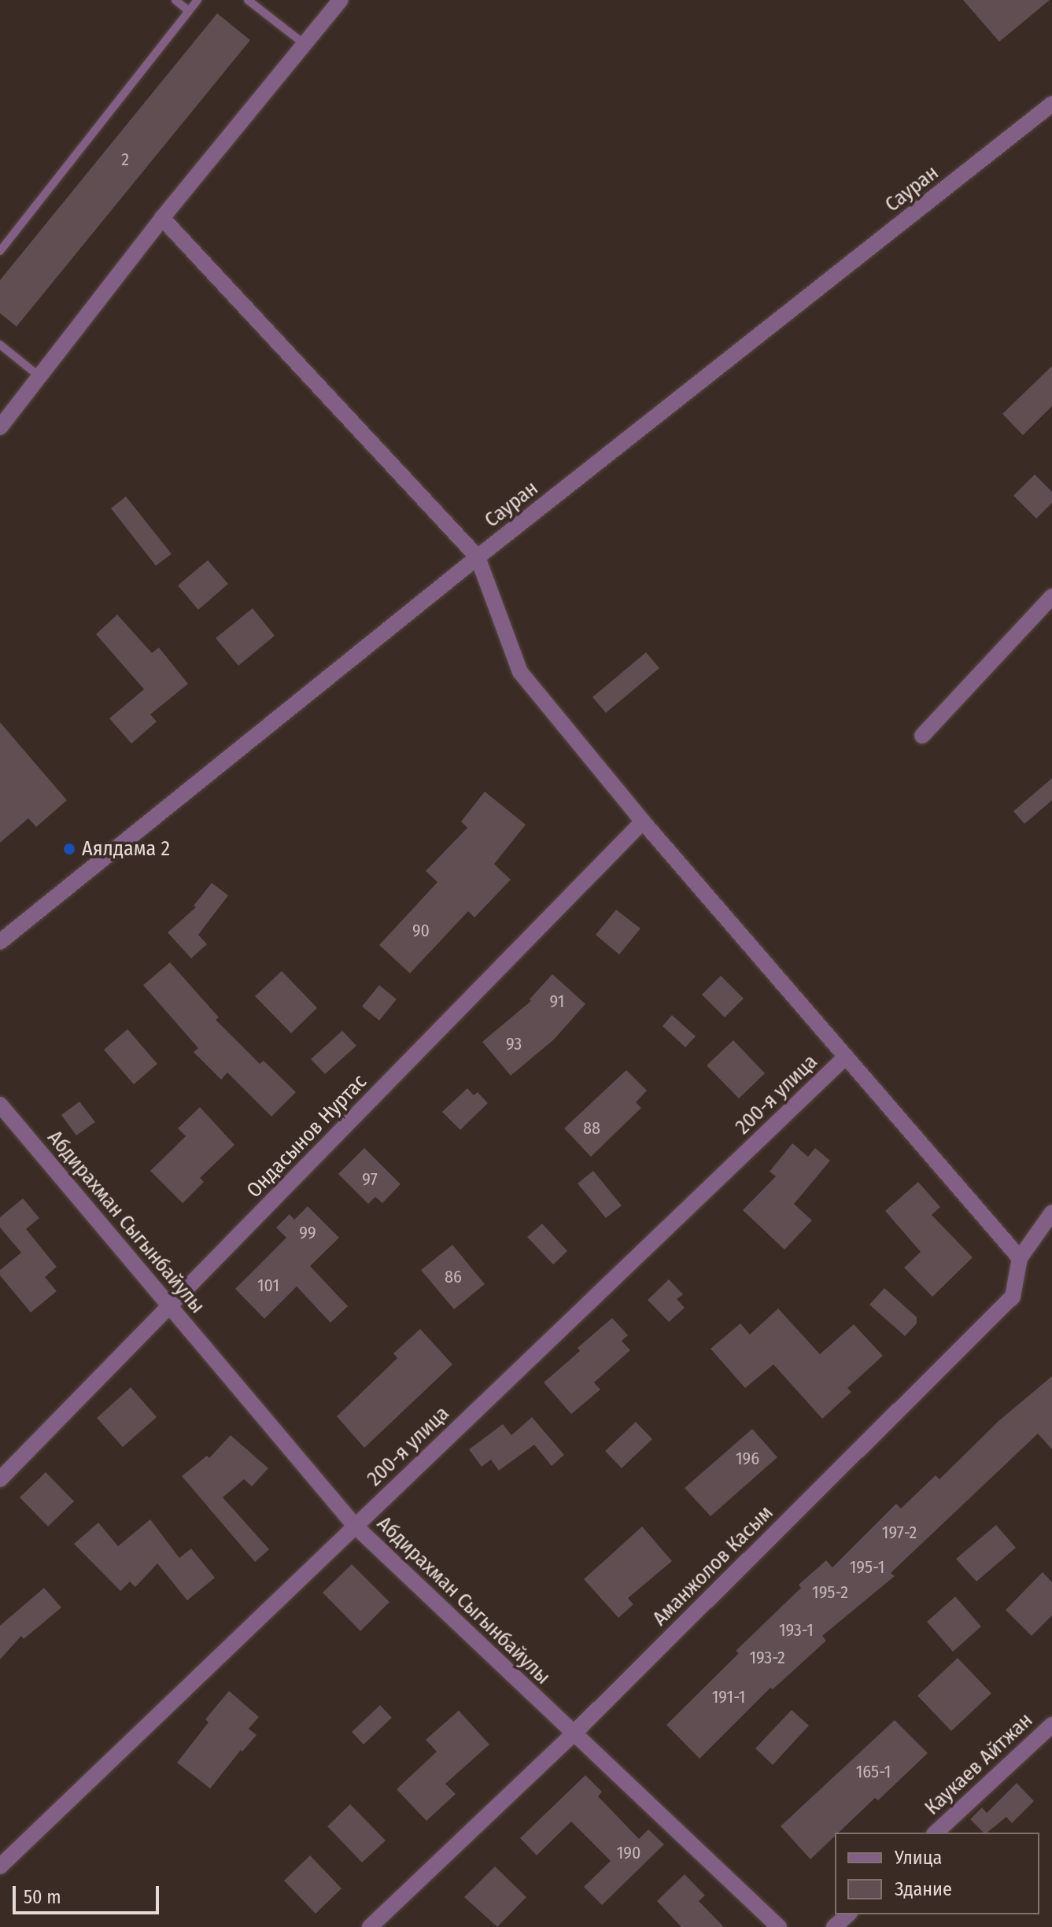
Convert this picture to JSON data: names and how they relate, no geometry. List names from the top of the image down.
{
  "streets": {
    "street": [
      "Сауран",
      "200-я улица",
      "Ондасынов Нуртас",
      "Абдирахман Сыгынбайулы",
      "Аманжолов Касым",
      "Каукаев Айтжан"
    ]
  },
  "crossings": [
    ["200-я улица", "Абдирахман Сыгынбайулы"],
    ["Ондасынов Нуртас", "Абдирахман Сыгынбайулы"],
    ["Абдирахман Сыгынбайулы", "Аманжолов Касым"]
  ],
  "places": ["Аялдама 2"],
  "house_numbers": [
    "2",
    "90",
    "91",
    "93",
    "88",
    "97",
    "99",
    "86",
    "101",
    "196",
    "197-2",
    "195-1",
    "195-2",
    "193-1",
    "193-2",
    "191-1",
    "165-1",
    "190"
  ],
  "legend": ["Улица", "Здание"],
  "scale_bar": "50 m"
}
